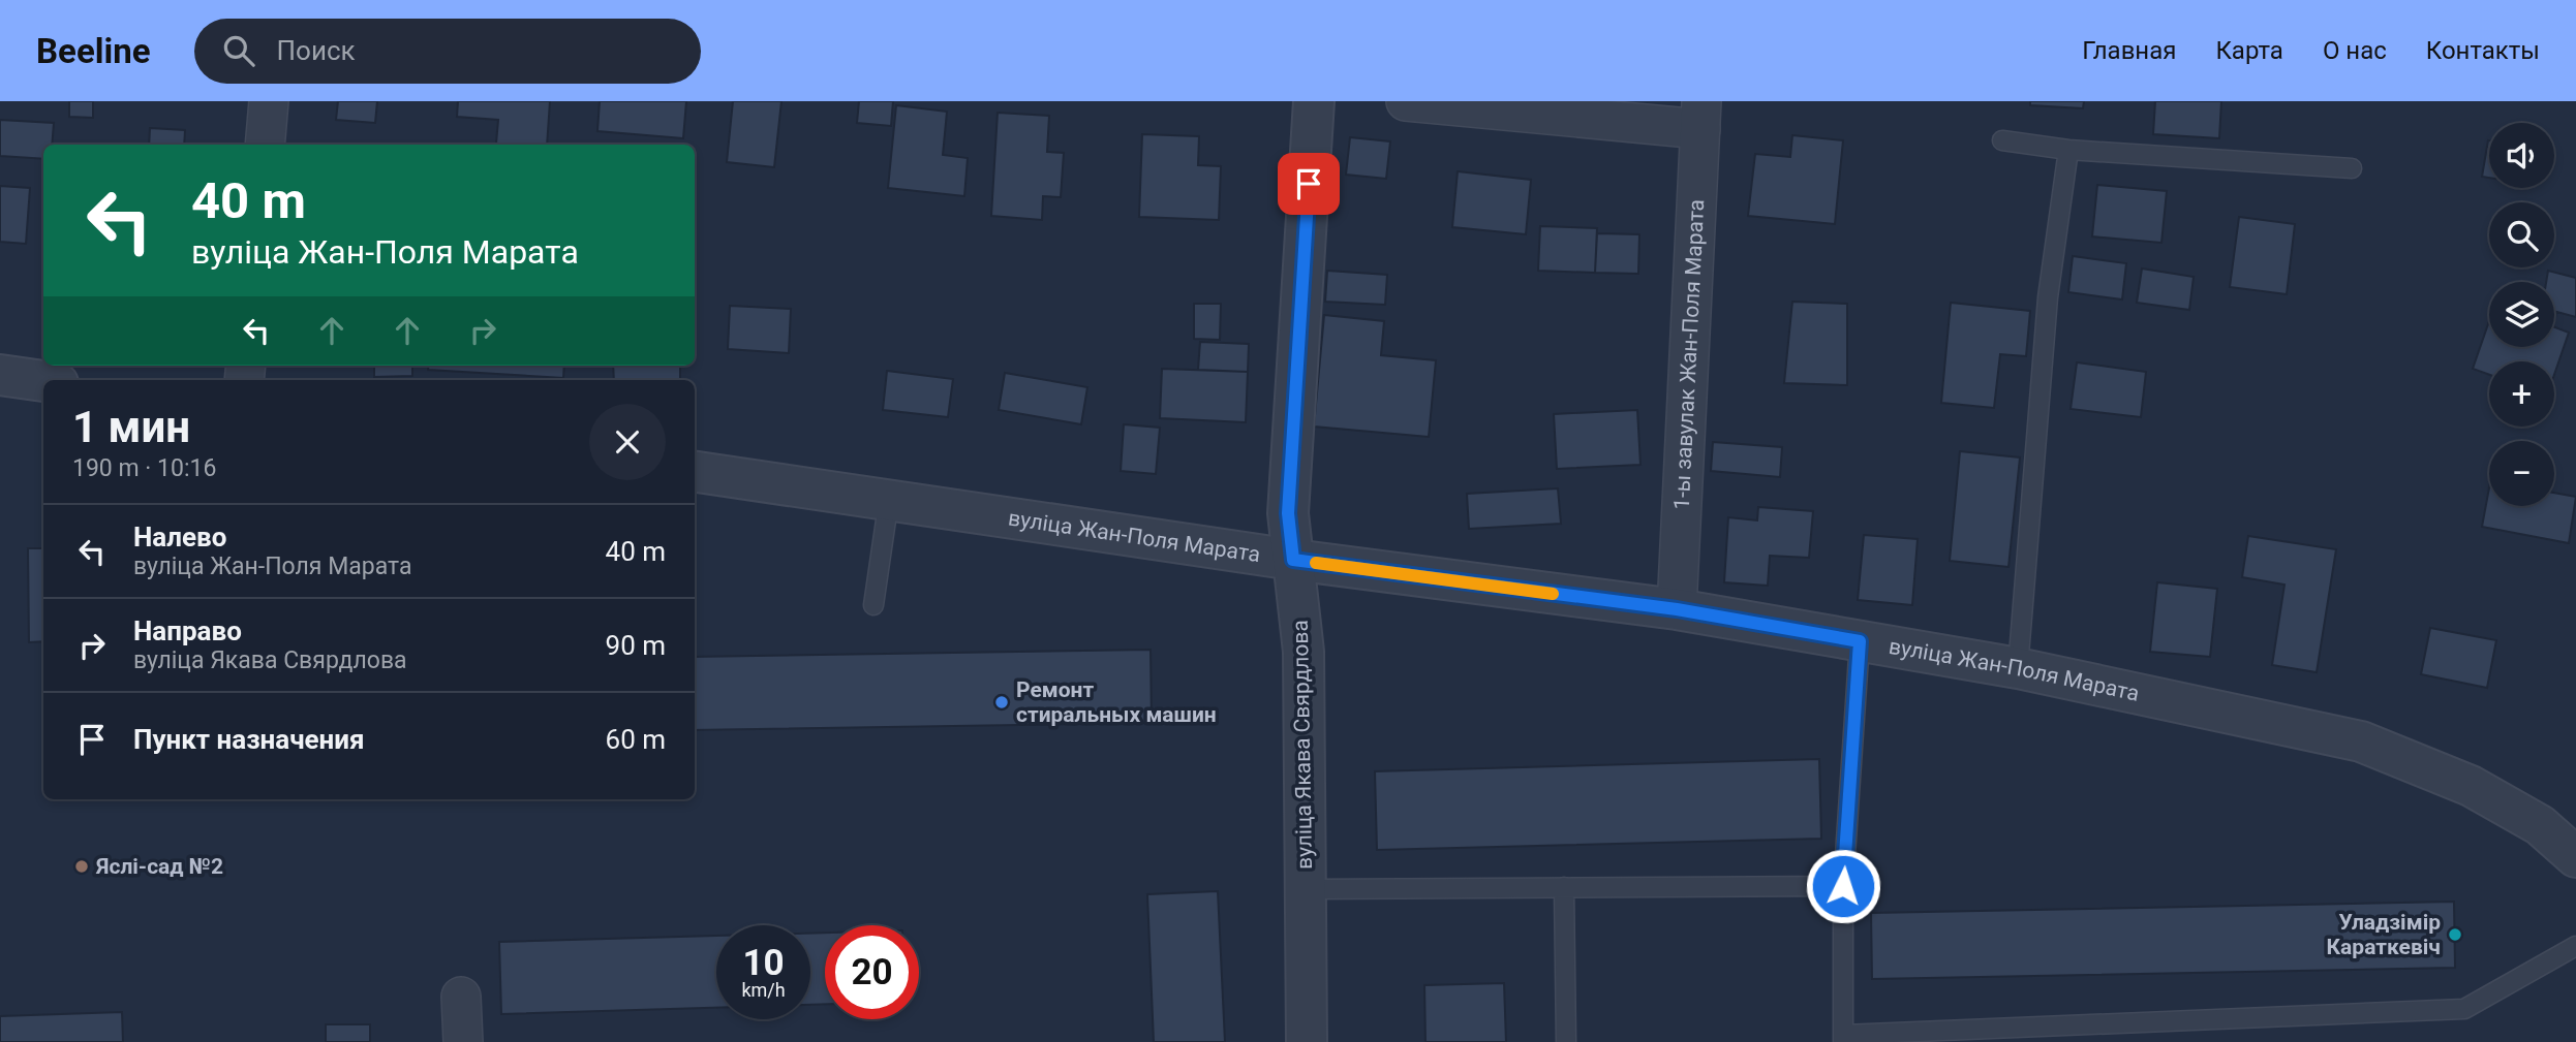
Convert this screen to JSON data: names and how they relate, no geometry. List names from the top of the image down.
{
  "streets": {
    "street": ["1-ы завулак Жан-Поля Марата", "вуліца Жан-Поля Марата", "вуліца Якава Свярдлова"]
  },
  "crossings": [
    ["1-ы завулак Жан-Поля Марата", "вуліца Жан-Поля Марата"],
    ["вуліца Жан-Поля Марата", "вуліца Якава Свярдлова"]
  ],
  "places": ["Ремонт стиральных машин", "Яслі-сад №2", "Уладзімір Караткевіч"],
  "page": {
    "header": "Beeline",
    "search": "Поиск",
    "nav": [
      "Главная",
      "Карта",
      "О нас",
      "Контакты"
    ],
    "map_buttons": ["+", "−"],
    "turn": ["40 m", "вуліца Жан-Поля Марата"],
    "heading": ["1 мин", "190 m · 10:16"],
    "list": [
      {
        "name": "Налево",
        "note": "вуліца Жан-Поля Марата",
        "value": "40 m"
      },
      {
        "name": "Направо",
        "note": "вуліца Якава Свярдлова",
        "value": "90 m"
      },
      {
        "name": "Пункт назначения",
        "value": "60 m"
      }
    ],
    "speed": "10 km/h",
    "limit": "20"
  }
}
